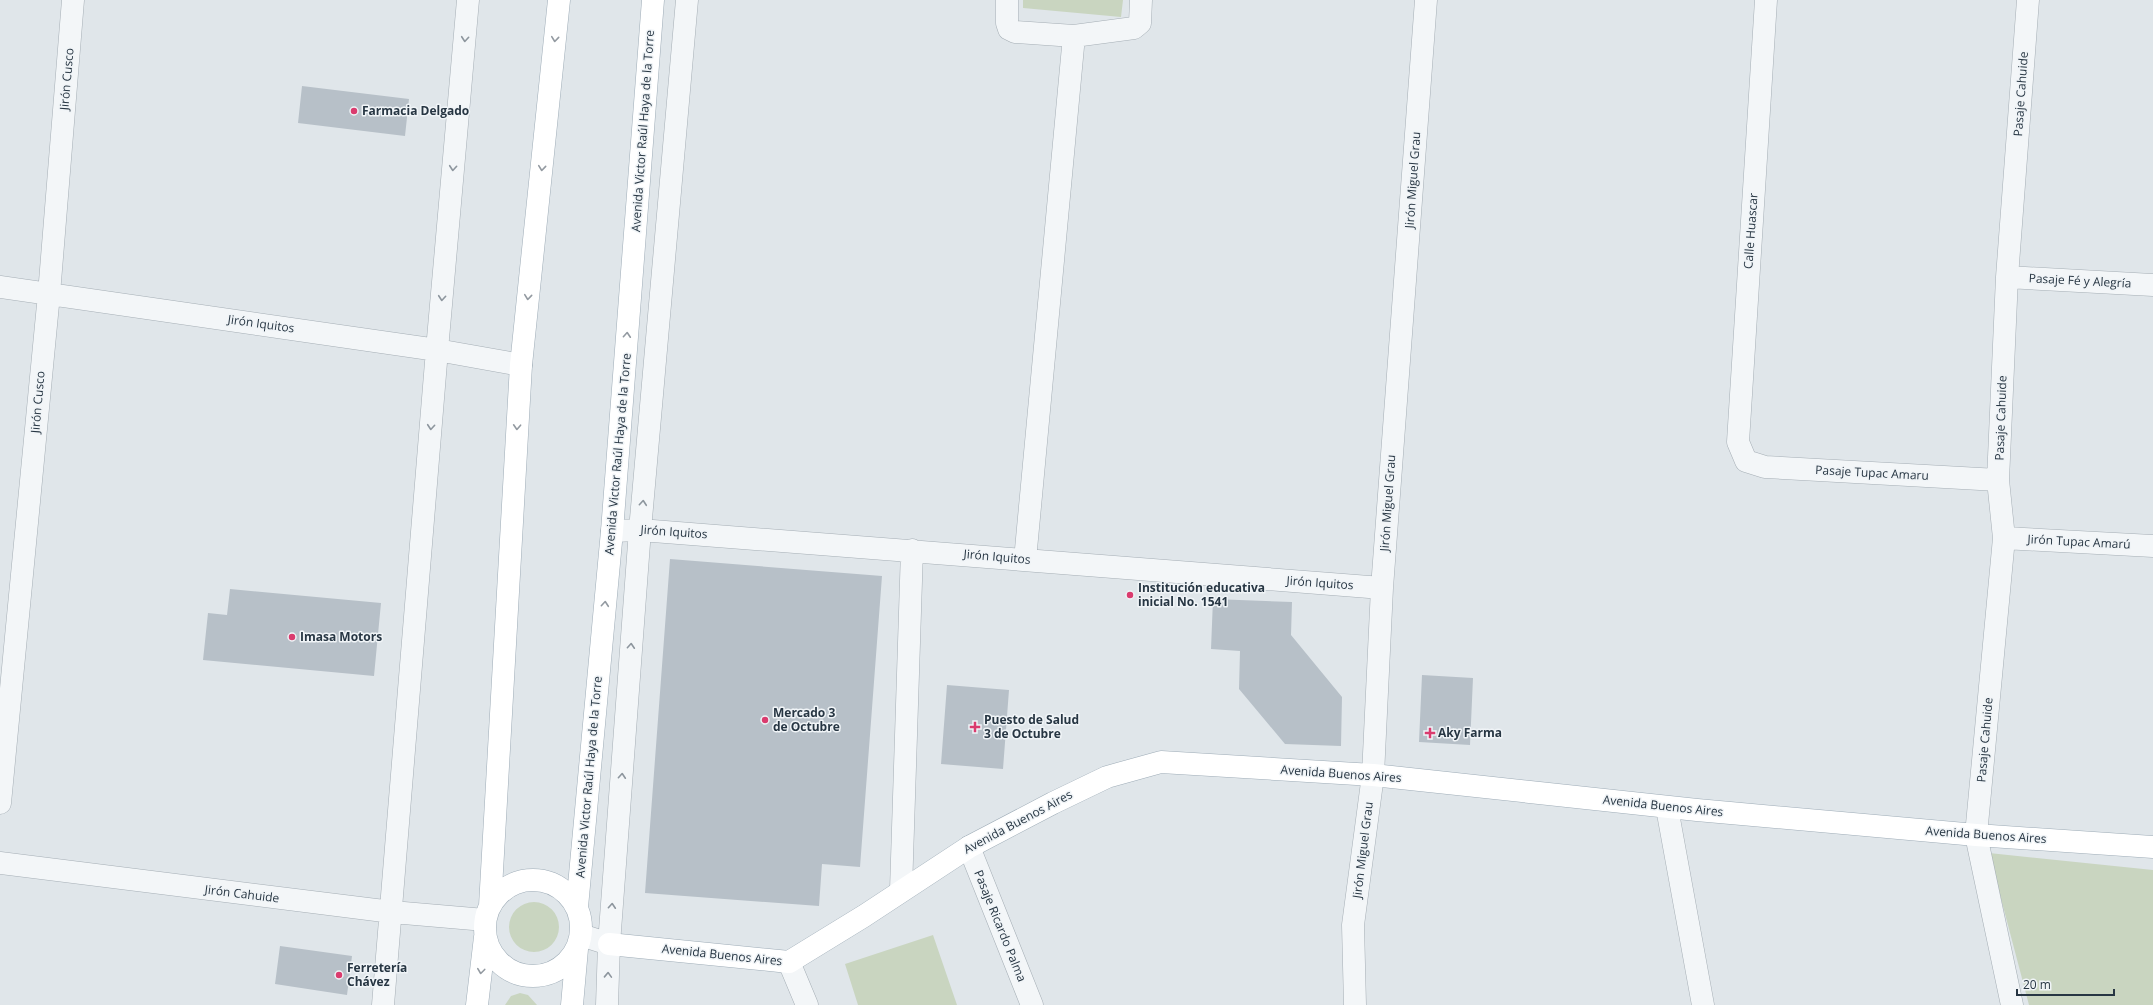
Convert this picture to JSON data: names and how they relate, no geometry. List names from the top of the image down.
{
  "streets": {
    "main road": ["Avenida Victor Raúl Haya de la Torre", "Avenida Buenos Aires"],
    "street": [
      "Jirón Cusco",
      "Pasaje Cahuide",
      "Jirón Miguel Grau",
      "Calle Huascar",
      "Pasaje Fé y Alegría",
      "Jirón Iquitos",
      "Pasaje Tupac Amaru",
      "Jirón Tupac Amarú",
      "Jirón Cahuide",
      "Pasaje Ricardo Palma"
    ]
  },
  "crossings": [
    ["Jirón Cusco", "Jirón Iquitos"],
    ["Pasaje Cahuide", "Pasaje Fé y Alegría"],
    ["Pasaje Cahuide", "Pasaje Tupac Amaru"],
    ["Pasaje Cahuide", "Jirón Tupac Amarú"],
    ["Pasaje Cahuide", "Avenida Buenos Aires"],
    ["Avenida Victor Raúl Haya de la Torre", "Jirón Iquitos"],
    ["Avenida Victor Raúl Haya de la Torre", "Avenida Buenos Aires"],
    ["Avenida Victor Raúl Haya de la Torre", "Jirón Cahuide"],
    ["Jirón Miguel Grau", "Jirón Iquitos"],
    ["Jirón Miguel Grau", "Avenida Buenos Aires"],
    ["Calle Huascar", "Pasaje Tupac Amaru"],
    ["Avenida Buenos Aires", "Jirón Cahuide"],
    ["Avenida Buenos Aires", "Pasaje Ricardo Palma"]
  ],
  "places": {
    "other": [
      "Farmacia Delgado",
      "Institución educativa inicial No. 1541",
      "Imasa Motors",
      "Mercado 3 de Octubre",
      "Ferretería Chávez"
    ],
    "health": ["Puesto de Salud 3 de Octubre", "Aky Farma"]
  },
  "scale_bar": "20 m"
}
